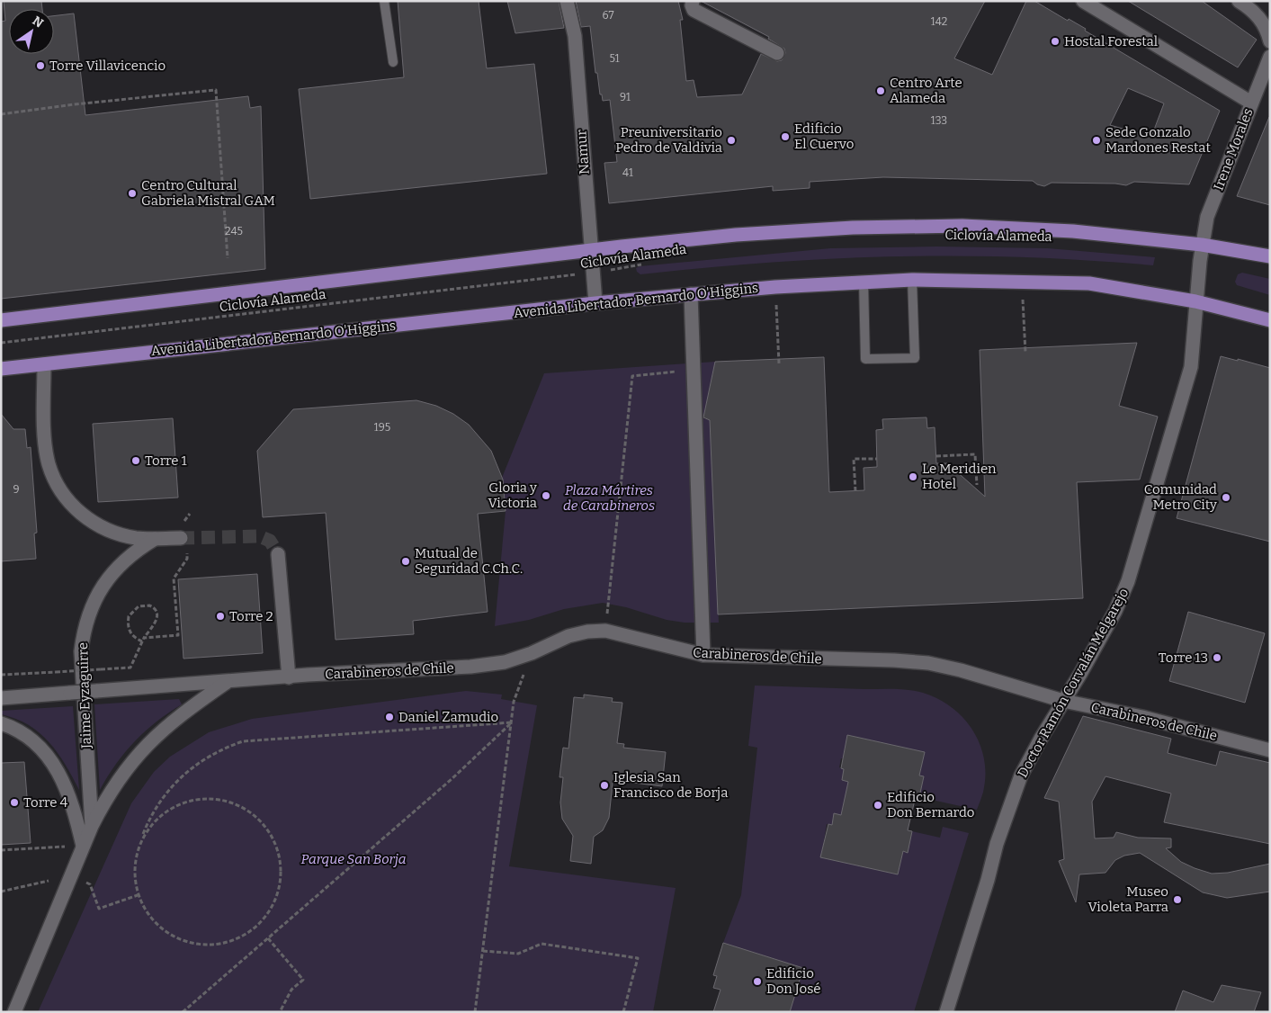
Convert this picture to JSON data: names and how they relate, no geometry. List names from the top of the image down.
{
  "streets": {
    "main road": ["Avenida Libertador Bernardo O'Higgins"],
    "street": [
      "Irene Morales",
      "Namur",
      "Carabineros de Chile",
      "Doctor Ramón Corvalán Melgarejo",
      "Jaime Eyzaguirre"
    ],
    "path": ["Ciclovía Alameda"]
  },
  "crossings": [
    ["Irene Morales", "Doctor Ramón Corvalán Melgarejo"],
    ["Namur", "Ciclovía Alameda"],
    ["Namur", "Avenida Libertador Bernardo O'Higgins"],
    ["Avenida Libertador Bernardo O'Higgins", "Doctor Ramón Corvalán Melgarejo"],
    ["Carabineros de Chile", "Doctor Ramón Corvalán Melgarejo"],
    ["Carabineros de Chile", "Jaime Eyzaguirre"]
  ],
  "parks": ["Plaza Mártires de Carabineros", "Parque San Borja"],
  "places": [
    "Hostal Forestal",
    "Torre Villavicencio",
    "Centro Arte Alameda",
    "Edificio El Cuervo",
    "Preuniversitario Pedro de Valdivia",
    "Sede Gonzalo Mardones Restat",
    "Centro Cultural Gabriela Mistral GAM",
    "Torre 1",
    "Le Meridien Hotel",
    "Gloria y Victoria",
    "Comunidad Metro City",
    "Mutual de Seguridad C.Ch.C.",
    "Torre 2",
    "Torre 13",
    "Daniel Zamudio",
    "Iglesia San Francisco de Borja",
    "Torre 4",
    "Edificio Don Bernardo",
    "Museo Violeta Parra",
    "Edificio Don José"
  ],
  "house_numbers": [
    "67",
    "142",
    "51",
    "91",
    "133",
    "41",
    "245",
    "195",
    "9"
  ],
  "north": "top right"
}
